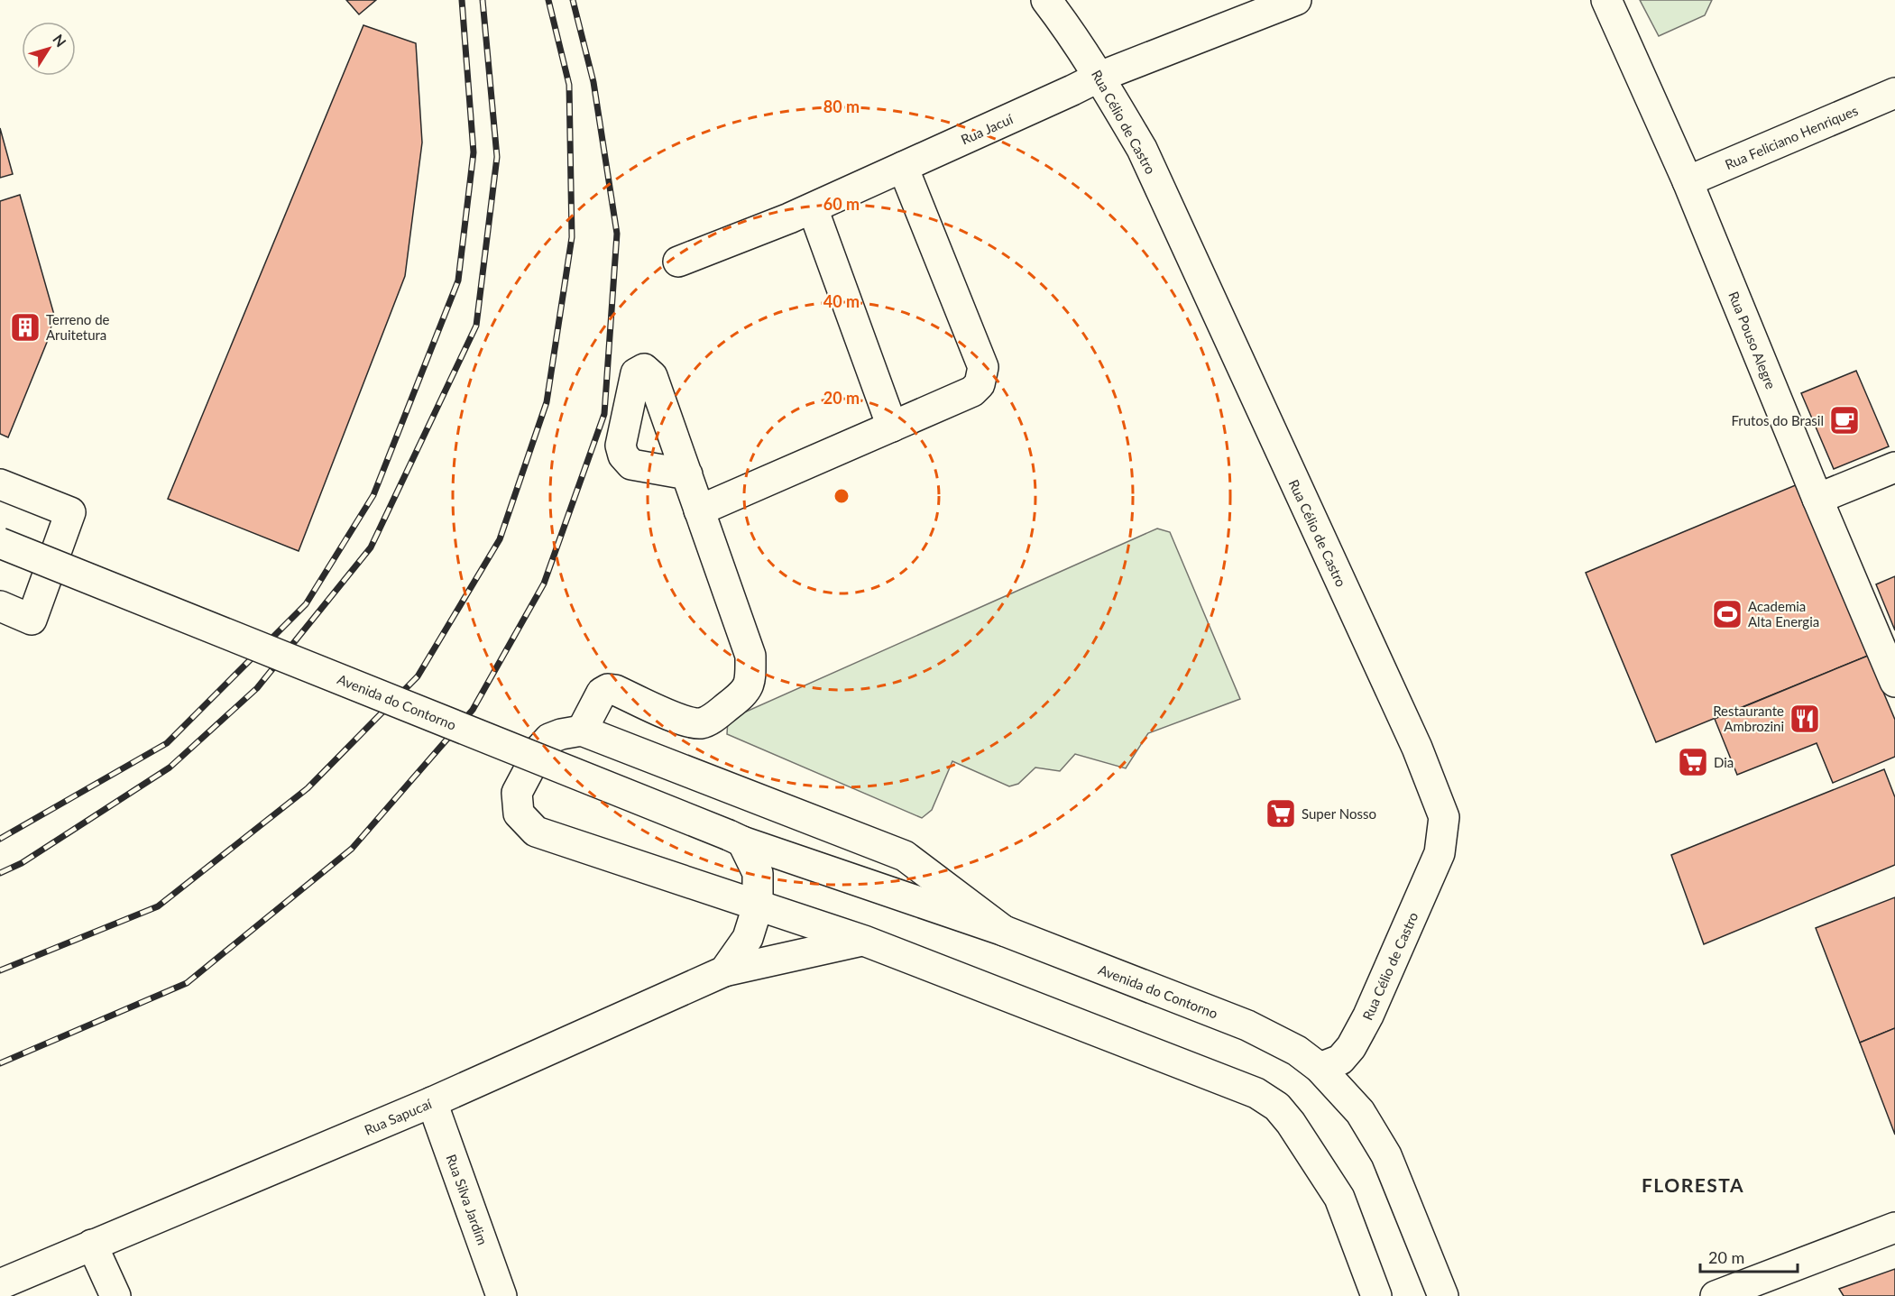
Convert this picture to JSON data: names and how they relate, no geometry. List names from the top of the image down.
{
  "streets": {
    "street": [
      "Rua Célio de Castro",
      "Rua Jacuí",
      "Rua Feliciano Henriques",
      "Rua Pouso Alegre",
      "Avenida do Contorno",
      "Rua Sapucaí",
      "Rua Silva Jardim"
    ]
  },
  "crossings": [
    ["Rua Célio de Castro", "Rua Jacuí"],
    ["Rua Célio de Castro", "Avenida do Contorno"],
    ["Rua Feliciano Henriques", "Rua Pouso Alegre"],
    ["Rua Sapucaí", "Rua Silva Jardim"]
  ],
  "districts": ["FLORESTA"],
  "places": {
    "building": ["Terreno de Aruitetura"],
    "cafe": ["Frutos do Brasil"],
    "sports": ["Academia Alta Energia"],
    "restaurant": ["Restaurante Ambrozini"],
    "supermarket": ["Dia", "Super Nosso"]
  },
  "scale_bar": "20 m",
  "north": "top right",
  "rings": [
    "80 m",
    "60 m",
    "40 m",
    "20 m"
  ]
}
